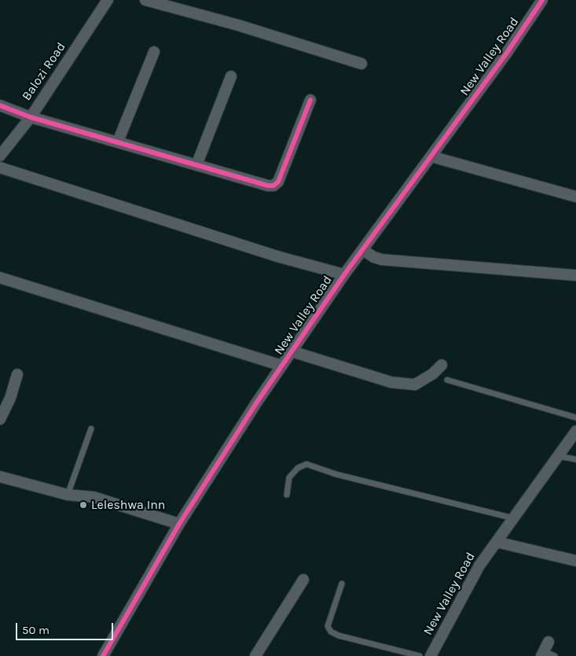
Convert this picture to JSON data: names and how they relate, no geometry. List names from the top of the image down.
{
  "streets": {
    "street": ["New Valley Road", "Balozi Road"]
  },
  "places": ["Leleshwa Inn"],
  "scale_bar": "50 m"
}
